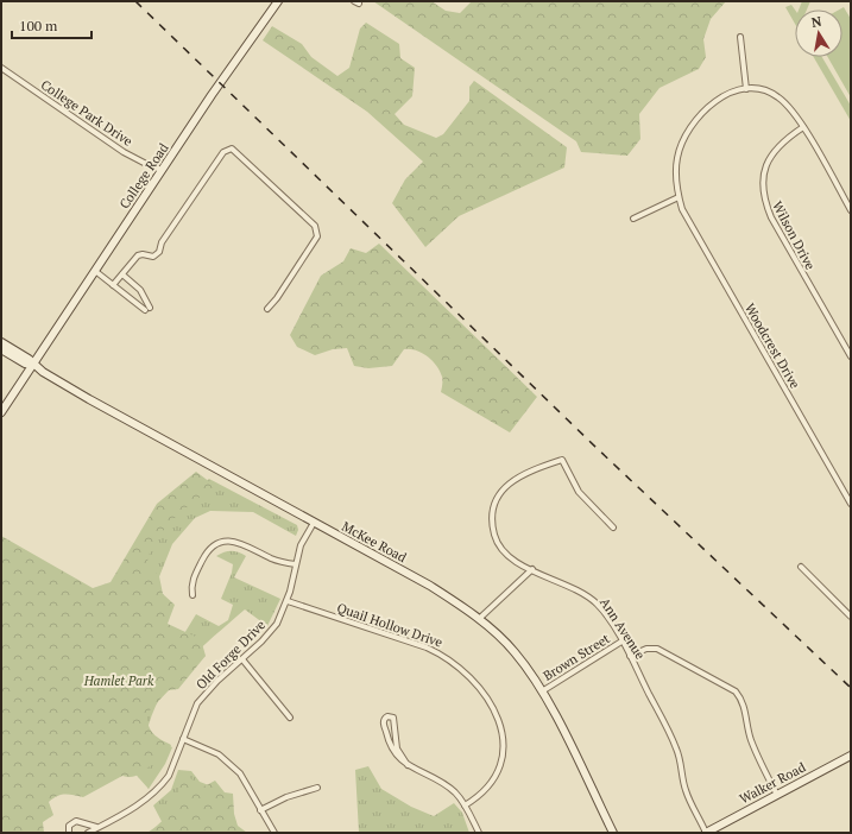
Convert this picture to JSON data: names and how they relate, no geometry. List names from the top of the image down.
{
  "streets": {
    "main road": ["College Road", "McKee Road", "Walker Road"],
    "street": [
      "College Park Drive",
      "Wilson Drive",
      "Woodcrest Drive",
      "Quail Hollow Drive",
      "Ann Avenue",
      "Old Forge Drive",
      "Brown Street"
    ]
  },
  "crossings": [
    ["College Park Drive", "College Road"],
    ["College Road", "McKee Road"],
    ["McKee Road", "Old Forge Drive"],
    ["McKee Road", "Brown Street"],
    ["Quail Hollow Drive", "Old Forge Drive"],
    ["Ann Avenue", "Brown Street"],
    ["Ann Avenue", "Walker Road"]
  ],
  "parks": ["Hamlet Park"],
  "scale_bar": "100 m",
  "north": "top"
}
